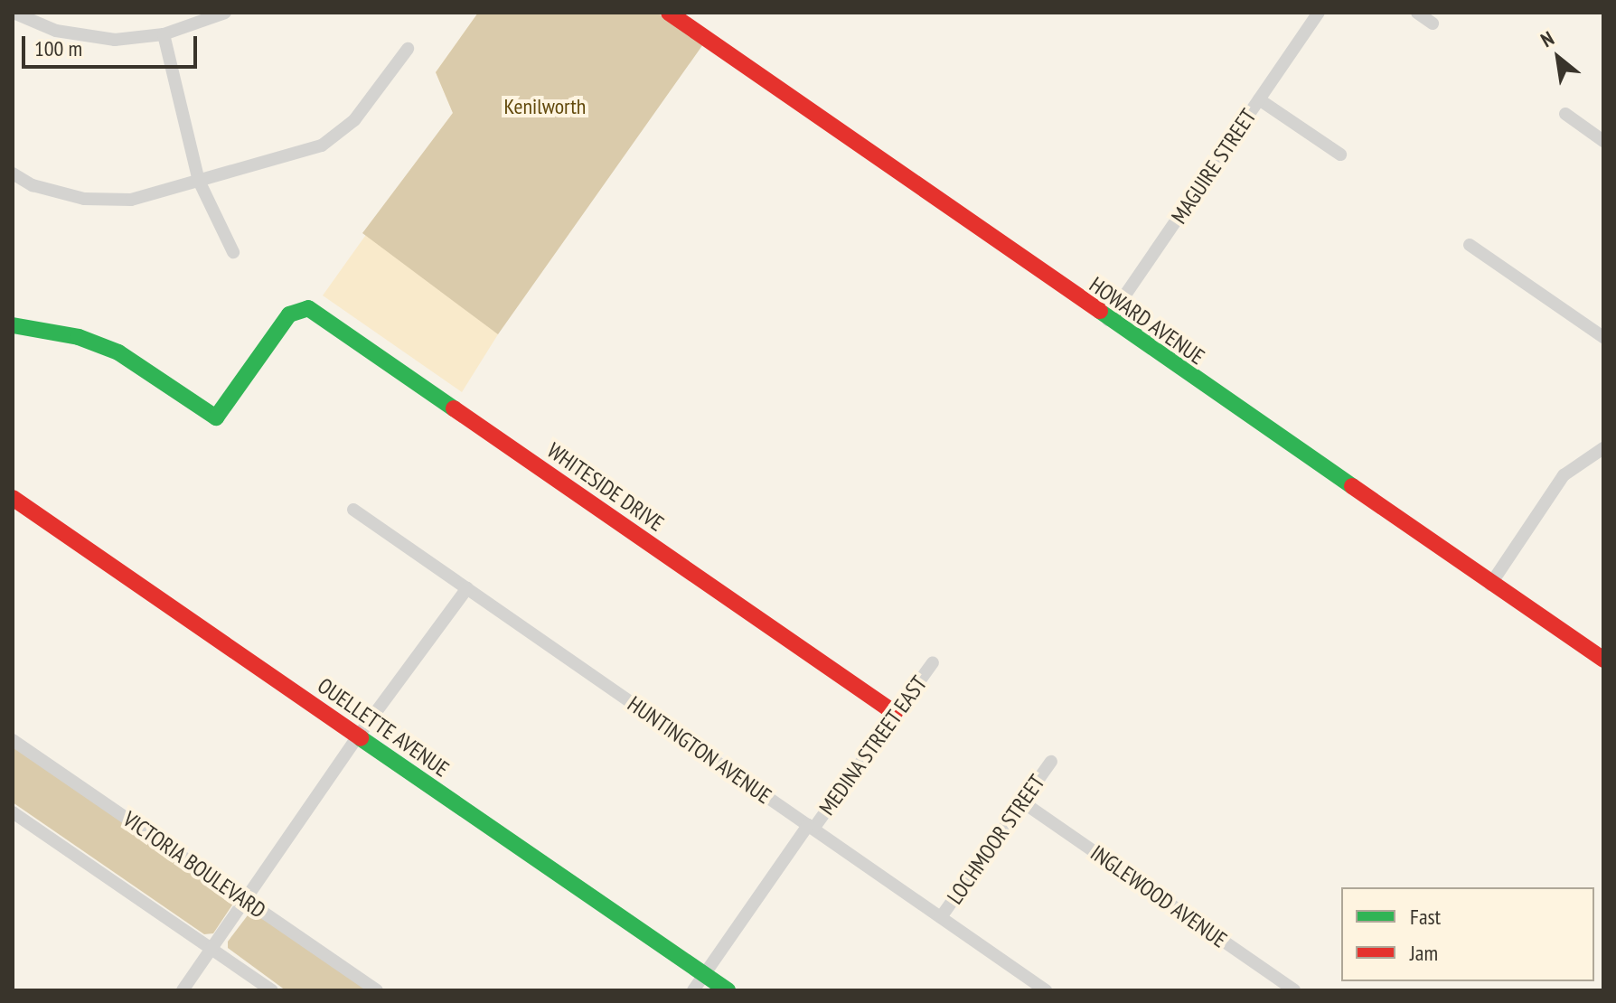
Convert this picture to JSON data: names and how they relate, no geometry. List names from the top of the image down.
{
  "streets": {
    "street": [
      "MAGUIRE STREET",
      "HOWARD AVENUE",
      "WHITESIDE DRIVE",
      "OUELLETTE AVENUE",
      "MEDINA STREET EAST",
      "HUNTINGTON AVENUE",
      "LOCHMOOR STREET",
      "VICTORIA BOULEVARD",
      "INGLEWOOD AVENUE"
    ]
  },
  "crossings": [
    ["MAGUIRE STREET", "HOWARD AVENUE"],
    ["WHITESIDE DRIVE", "MEDINA STREET EAST"],
    ["OUELLETTE AVENUE", "MEDINA STREET EAST"],
    ["MEDINA STREET EAST", "HUNTINGTON AVENUE"],
    ["HUNTINGTON AVENUE", "LOCHMOOR STREET"],
    ["LOCHMOOR STREET", "INGLEWOOD AVENUE"]
  ],
  "parks": ["Kenilworth"],
  "legend": ["Fast", "Jam"],
  "scale_bar": "100 m",
  "north": "top left"
}
